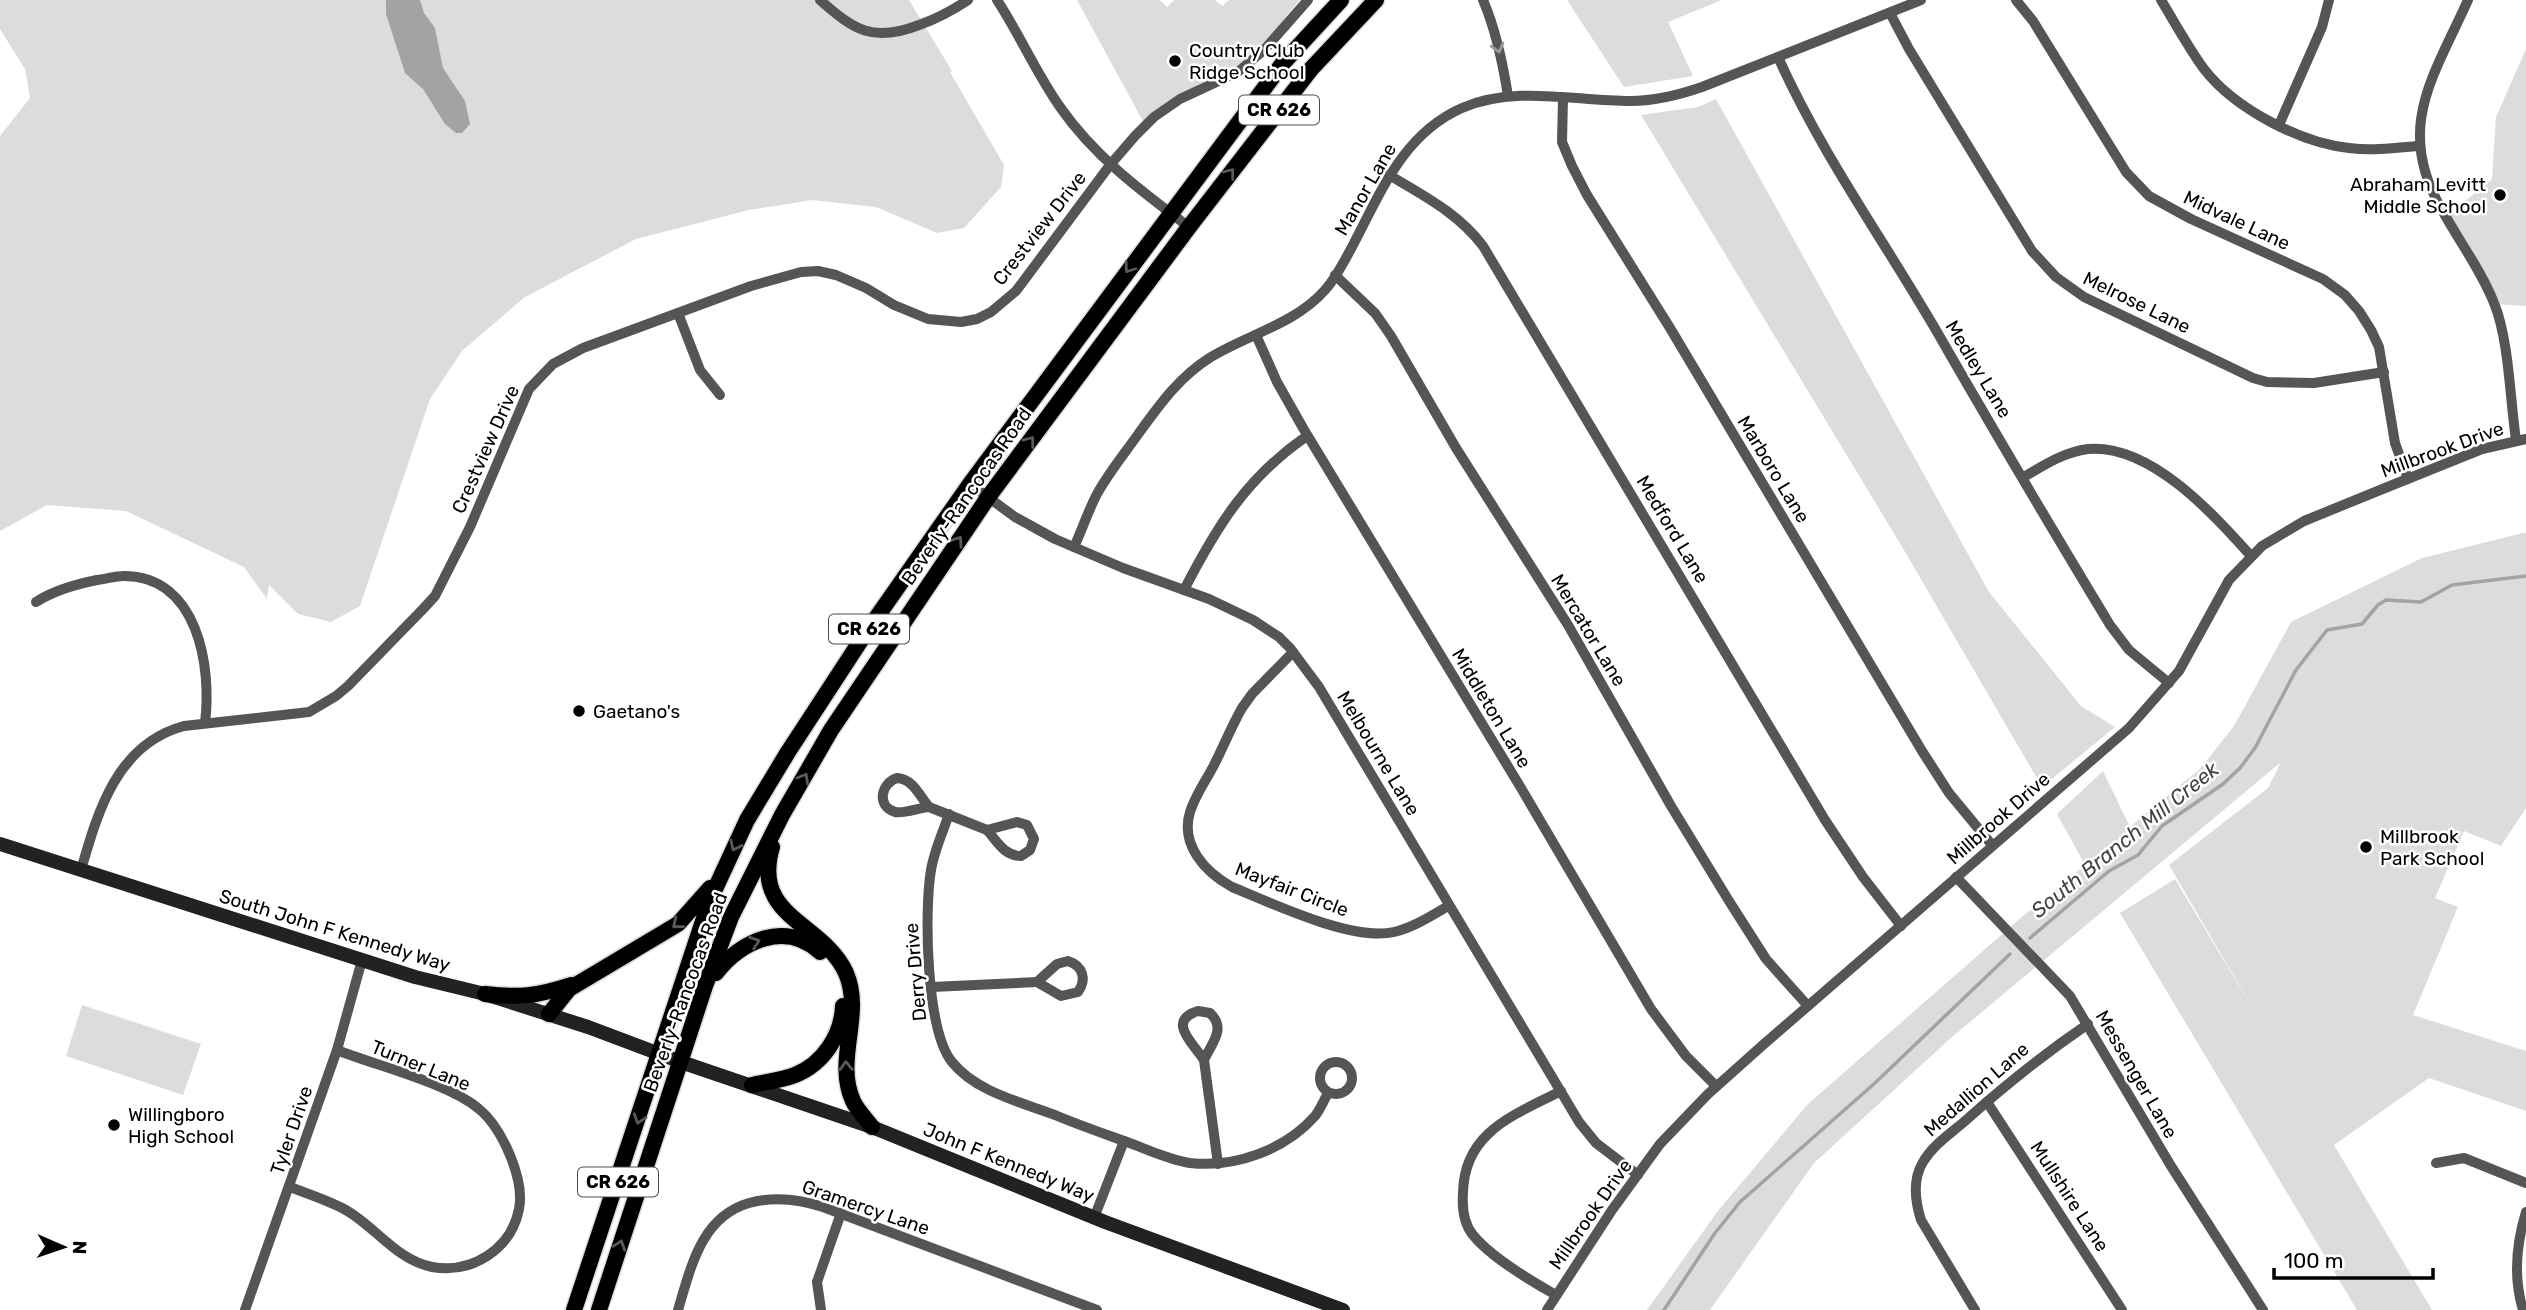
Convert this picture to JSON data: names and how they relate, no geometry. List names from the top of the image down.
{
  "streets": {
    "main road": ["CR 626", "Beverly-Rancocas Road"],
    "street": [
      "Manor Lane",
      "Midvale Lane",
      "Crestview Drive",
      "Melrose Lane",
      "Medley Lane",
      "Millbrook Drive",
      "Marboro Lane",
      "Medford Lane",
      "Mercator Lane",
      "Middleton Lane",
      "Melbourne Lane",
      "Mayfair Circle",
      "South John F Kennedy Way",
      "Derry Drive",
      "Turner Lane",
      "Messenger Lane",
      "Medallion Lane",
      "Tyler Drive",
      "John F Kennedy Way",
      "Mullshire Lane",
      "Gramercy Lane"
    ]
  },
  "crossings": [
    ["Manor Lane", "Melrose Lane"],
    ["Manor Lane", "Medley Lane"],
    ["Manor Lane", "Marboro Lane"],
    ["Manor Lane", "Medford Lane"],
    ["Manor Lane", "Mercator Lane"],
    ["Manor Lane", "Middleton Lane"],
    ["Manor Lane", "Melbourne Lane"],
    ["Midvale Lane", "Melrose Lane"],
    ["Midvale Lane", "Millbrook Drive"],
    ["Crestview Drive", "South John F Kennedy Way"],
    ["Medley Lane", "Millbrook Drive"],
    ["Millbrook Drive", "Marboro Lane"],
    ["Millbrook Drive", "Medford Lane"],
    ["Millbrook Drive", "Mercator Lane"],
    ["Millbrook Drive", "Middleton Lane"],
    ["Millbrook Drive", "Melbourne Lane"],
    ["Millbrook Drive", "Messenger Lane"],
    ["Beverly-Rancocas Road", "Melbourne Lane"],
    ["Beverly-Rancocas Road", "South John F Kennedy Way"],
    ["Beverly-Rancocas Road", "John F Kennedy Way"],
    ["Melbourne Lane", "Mayfair Circle"],
    ["South John F Kennedy Way", "Tyler Drive"],
    ["South John F Kennedy Way", "John F Kennedy Way"],
    ["Turner Lane", "Tyler Drive"],
    ["Messenger Lane", "Medallion Lane"],
    ["Medallion Lane", "Mullshire Lane"]
  ],
  "water": ["South Branch Mill Creek"],
  "places": [
    "Country Club Ridge School",
    "Abraham Levitt Middle School",
    "Gaetano's",
    "Millbrook Park School",
    "Willingboro High School"
  ],
  "scale_bar": "100 m",
  "north": "right"
}
